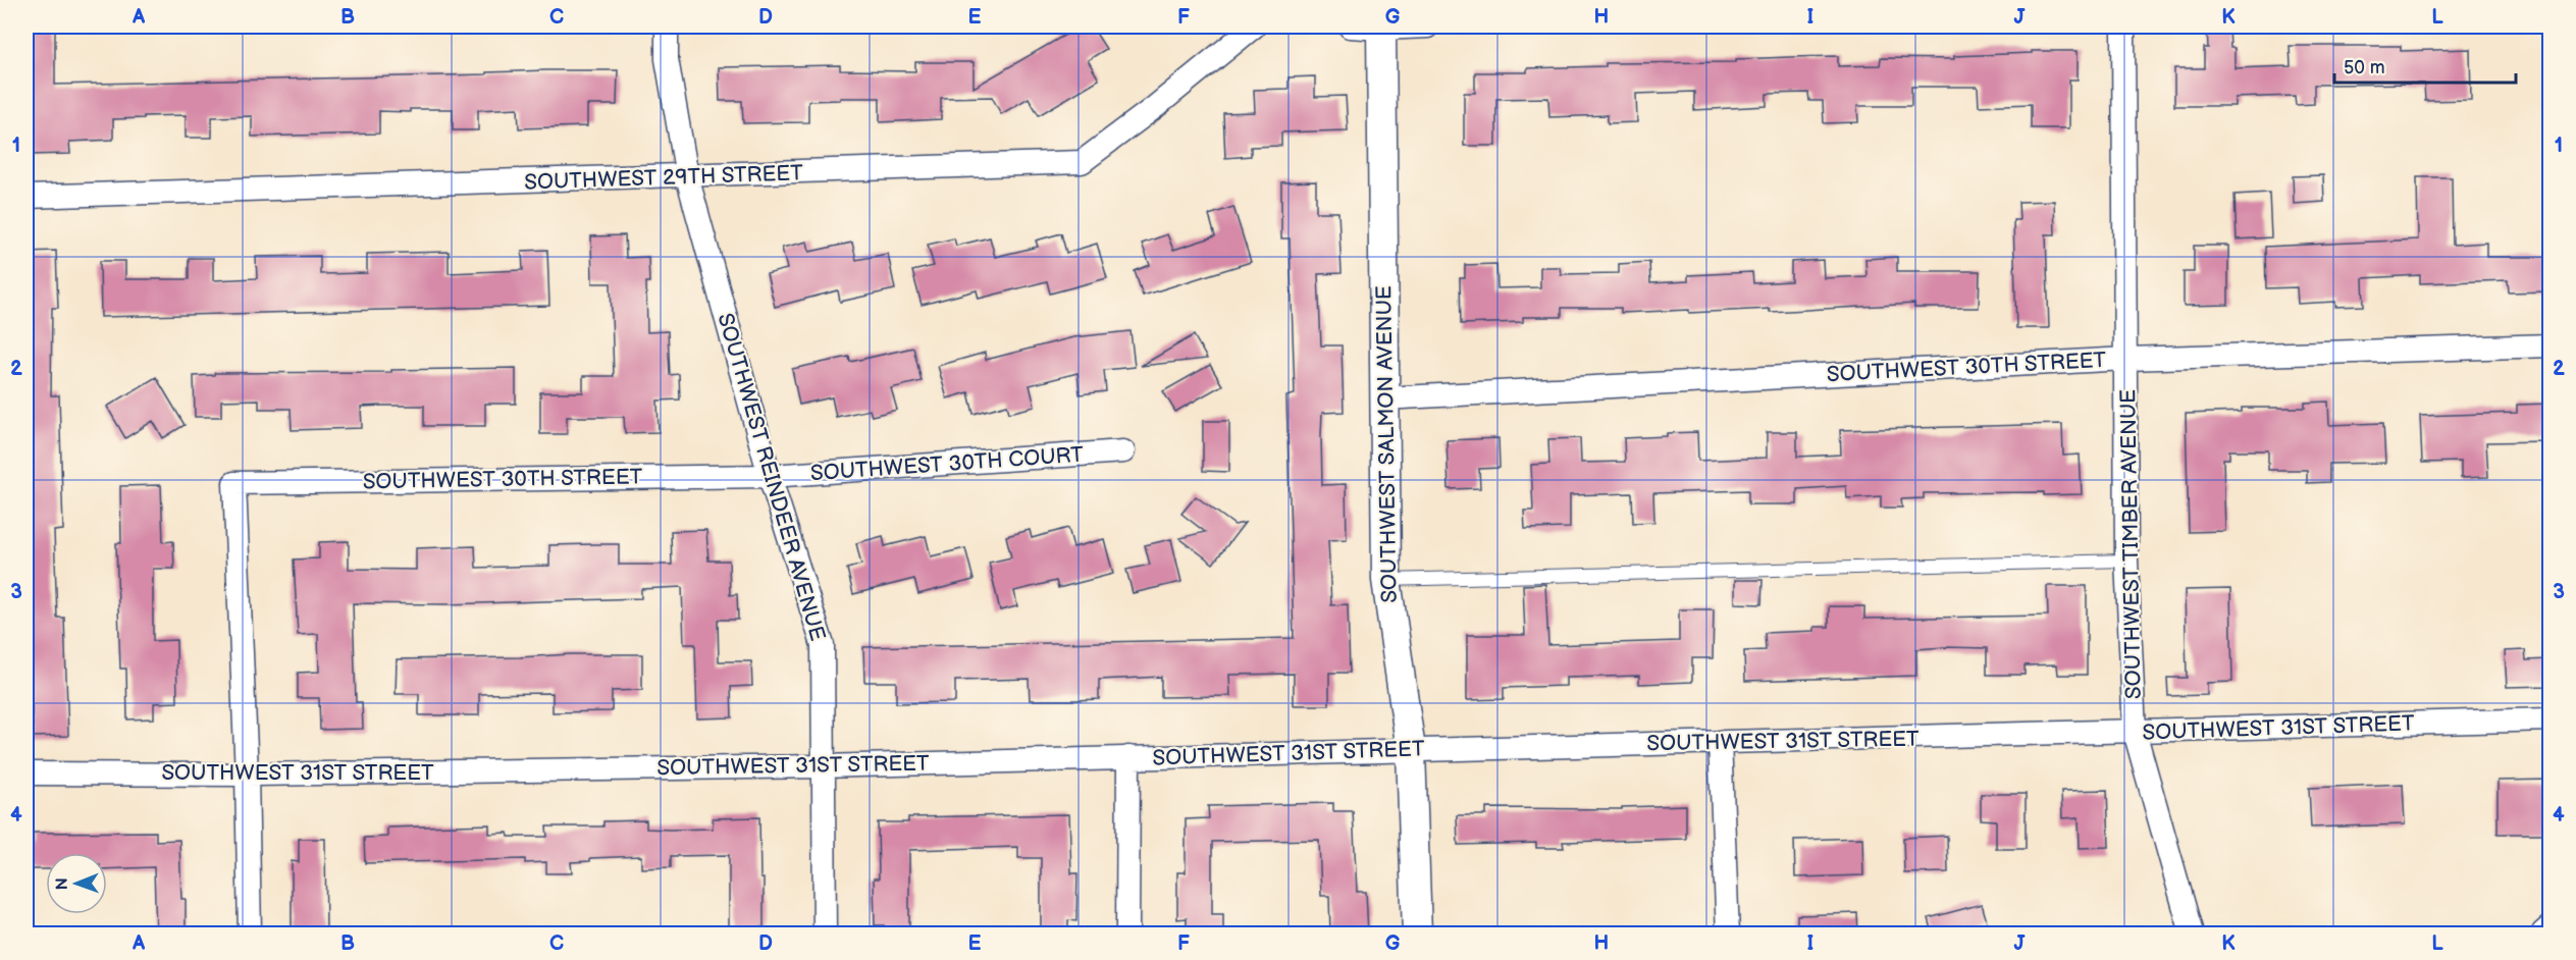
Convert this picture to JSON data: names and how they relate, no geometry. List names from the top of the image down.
{
  "streets": {
    "street": [
      "SOUTHWEST 29TH STREET",
      "SOUTHWEST 30TH STREET",
      "SOUTHWEST SALMON AVENUE",
      "SOUTHWEST 30TH COURT",
      "SOUTHWEST REINDEER AVENUE",
      "SOUTHWEST TIMBER AVENUE",
      "SOUTHWEST 31ST STREET"
    ]
  },
  "crossings": [
    ["SOUTHWEST 29TH STREET", "SOUTHWEST REINDEER AVENUE"],
    ["SOUTHWEST 30TH STREET", "SOUTHWEST SALMON AVENUE"],
    ["SOUTHWEST 30TH STREET", "SOUTHWEST 30TH COURT"],
    ["SOUTHWEST 30TH STREET", "SOUTHWEST REINDEER AVENUE"],
    ["SOUTHWEST 30TH STREET", "SOUTHWEST TIMBER AVENUE"],
    ["SOUTHWEST 30TH STREET", "SOUTHWEST 31ST STREET"],
    ["SOUTHWEST SALMON AVENUE", "SOUTHWEST 31ST STREET"],
    ["SOUTHWEST 30TH COURT", "SOUTHWEST REINDEER AVENUE"],
    ["SOUTHWEST REINDEER AVENUE", "SOUTHWEST 31ST STREET"],
    ["SOUTHWEST TIMBER AVENUE", "SOUTHWEST 31ST STREET"]
  ],
  "scale_bar": "50 m",
  "north": "left",
  "grid": {
    "columns": [
      "A",
      "B",
      "C",
      "D",
      "E",
      "F",
      "G",
      "H",
      "I",
      "J",
      "K",
      "L"
    ],
    "rows": [
      "1",
      "2",
      "3",
      "4"
    ]
  }
}
